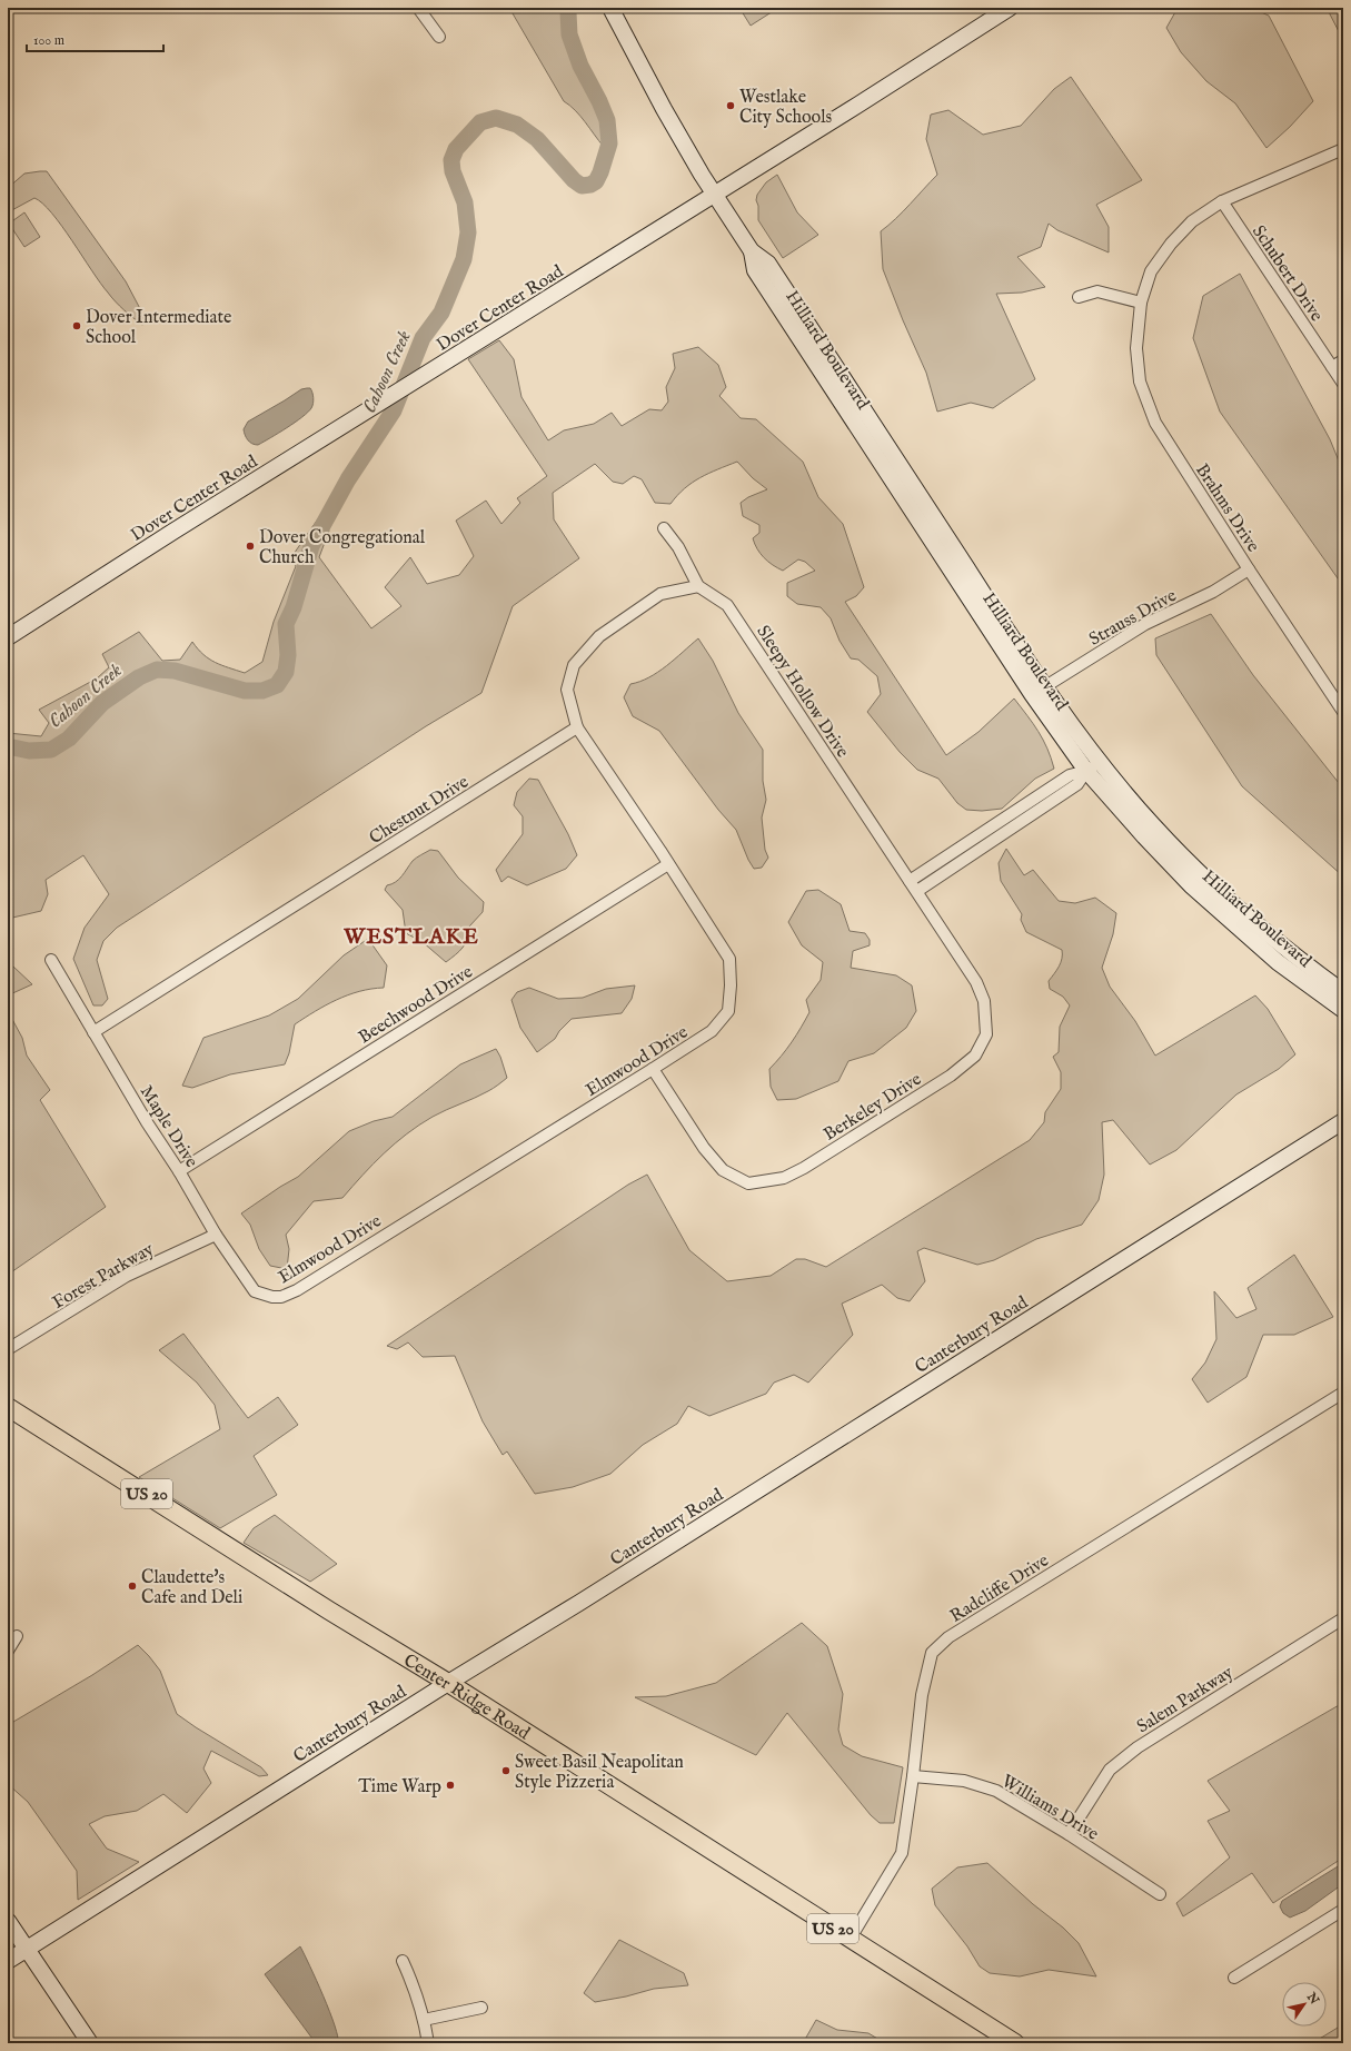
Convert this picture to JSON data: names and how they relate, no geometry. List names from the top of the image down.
{
  "streets": {
    "main road": ["US 20", "Center Ridge Road"],
    "street": [
      "Schubert Drive",
      "Dover Center Road",
      "Hilliard Boulevard",
      "Brahms Drive",
      "Strauss Drive",
      "Sleepy Hollow Drive",
      "Chestnut Drive",
      "Beechwood Drive",
      "Elmwood Drive",
      "Berkeley Drive",
      "Maple Drive",
      "Forest Parkway",
      "Canterbury Road",
      "Radcliffe Drive",
      "Salem Parkway",
      "Williams Drive"
    ]
  },
  "crossings": [
    ["Schubert Drive", "Brahms Drive"],
    ["Dover Center Road", "Hilliard Boulevard"],
    ["Hilliard Boulevard", "Strauss Drive"],
    ["Brahms Drive", "Strauss Drive"],
    ["Sleepy Hollow Drive", "Berkeley Drive"],
    ["Chestnut Drive", "Elmwood Drive"],
    ["Chestnut Drive", "Maple Drive"],
    ["Beechwood Drive", "Elmwood Drive"],
    ["Beechwood Drive", "Maple Drive"],
    ["Elmwood Drive", "Berkeley Drive"],
    ["Elmwood Drive", "Maple Drive"],
    ["Maple Drive", "Forest Parkway"],
    ["Canterbury Road", "Center Ridge Road"],
    ["Radcliffe Drive", "Center Ridge Road"],
    ["Radcliffe Drive", "Williams Drive"],
    ["Salem Parkway", "Williams Drive"]
  ],
  "districts": ["WESTLAKE"],
  "water": ["Cahoon Creek"],
  "places": [
    "Westlake City Schools",
    "Dover Intermediate School",
    "Dover Congregational Church",
    "Claudette's Cafe and Deli",
    "Sweet Basil Neapolitan Style Pizzeria",
    "Time Warp"
  ],
  "scale_bar": "100 m",
  "north": "top right"
}
